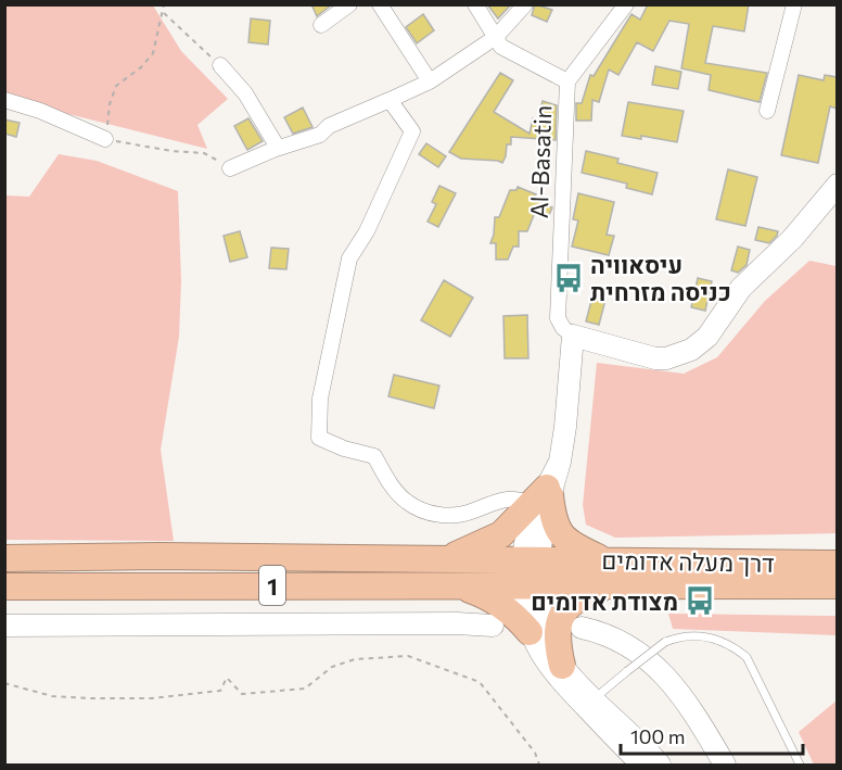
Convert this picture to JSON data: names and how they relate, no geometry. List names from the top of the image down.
{
  "streets": {
    "highway": ["דרך מעלה אדומים", "1"],
    "street": ["Al-Basatin"]
  },
  "crossings": [
    ["דרך מעלה אדומים", "1"]
  ],
  "places": {
    "bus stop": ["עיסאוויה כניסה מזרחית", "מצודת אדומים"]
  },
  "scale_bar": "100 m"
}
